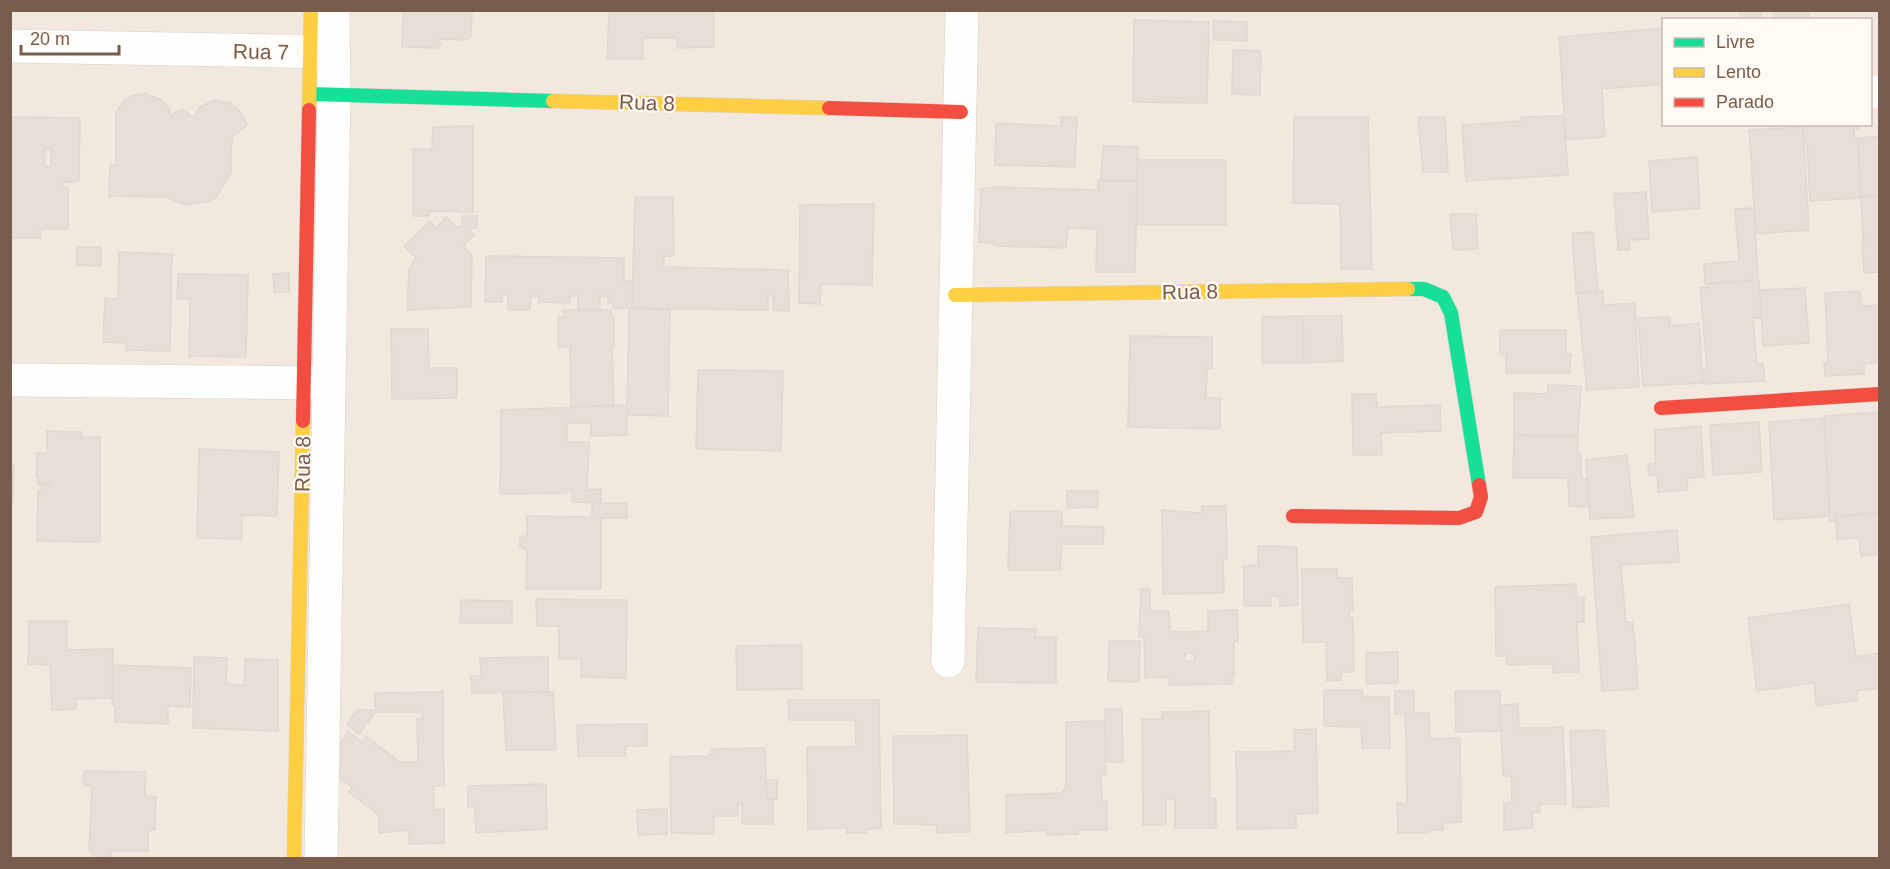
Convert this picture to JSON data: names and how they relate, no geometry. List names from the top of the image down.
{
  "streets": {
    "street": ["Rua 7", "Rua 8"]
  },
  "legend": ["Livre", "Lento", "Parado"],
  "scale_bar": "20 m"
}
